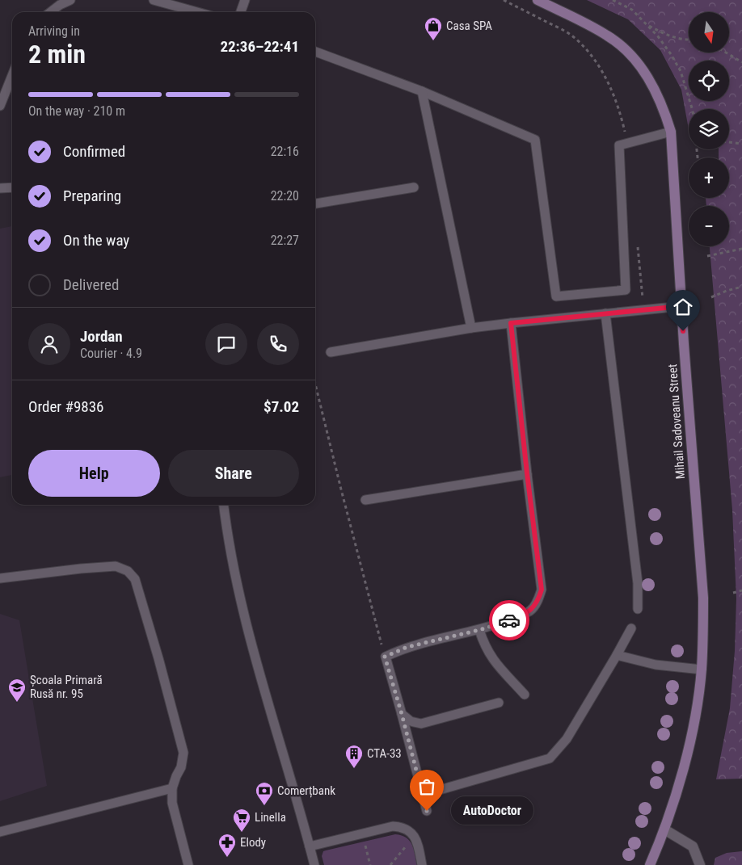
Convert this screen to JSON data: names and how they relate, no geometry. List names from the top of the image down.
{
  "streets": {
    "main road": ["Mihail Sadoveanu Street"]
  },
  "places": {
    "shop": ["Casa SPA"],
    "school or university": ["Școala Primară Rusă nr. 95"],
    "building": ["CTA-33"],
    "bank": ["Comerțbank"],
    "other": ["AutoDoctor"],
    "supermarket": ["Linella"],
    "pharmacy": ["Elody"]
  },
  "north": "bottom",
  "page": {
    "map_buttons": ["+", "−"],
    "heading": ["2 min", "Arriving in", "22:36–22:41"],
    "panel": [
      "Jordan",
      "Courier · 4.9",
      "Order #9836",
      "$7.02"
    ],
    "bar": "On the way · 210 m",
    "list": [
      ["Confirmed", "22:16"],
      ["Preparing", "22:20"],
      ["On the way", "22:27"],
      "Delivered"
    ],
    "buttons": ["Help", "Share"],
    "bubble": "AutoDoctor"
  }
}
